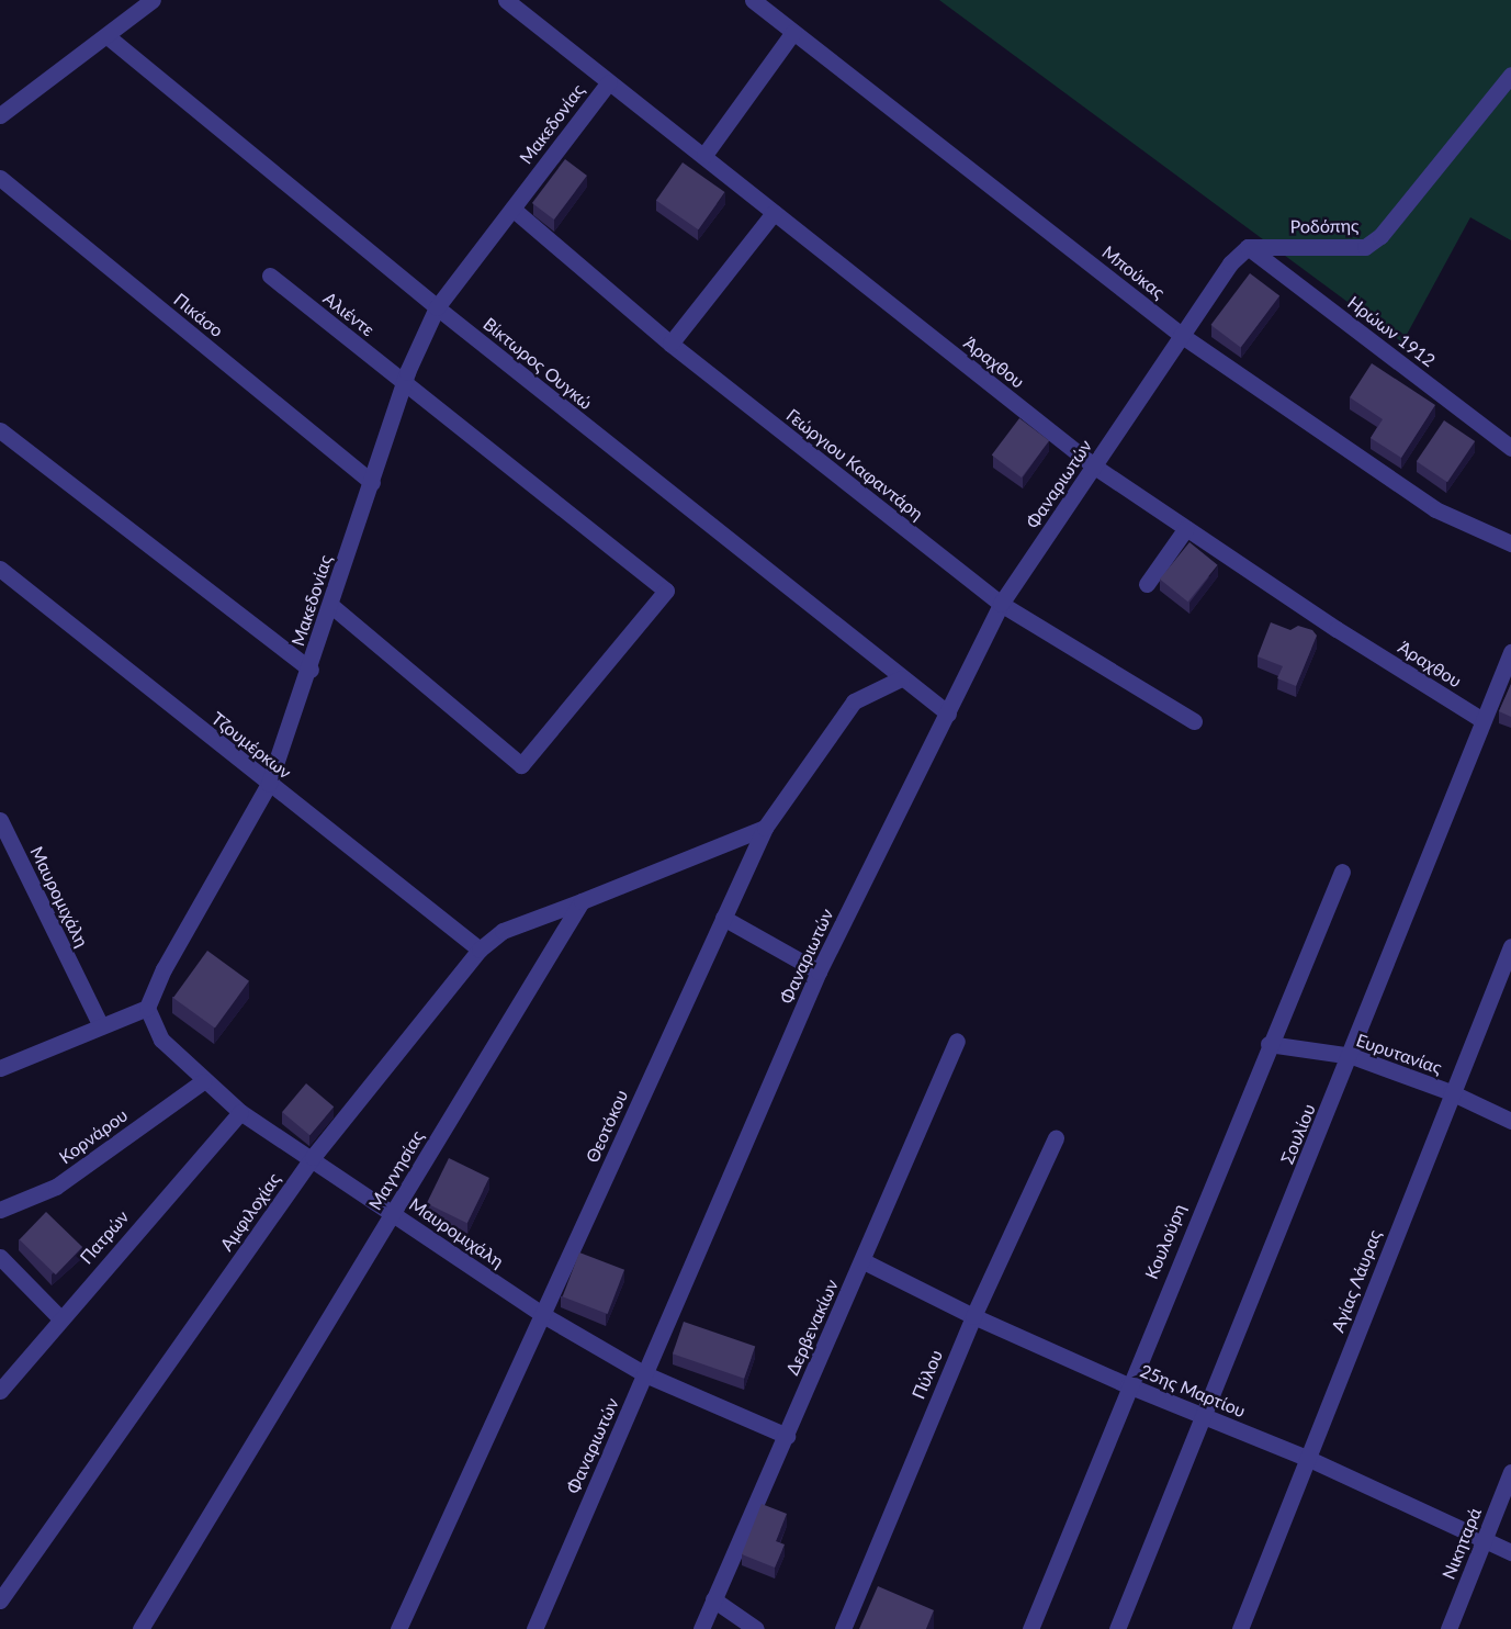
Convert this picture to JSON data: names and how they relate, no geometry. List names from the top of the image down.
{
  "streets": {
    "street": [
      "Μακεδονίας",
      "Ροδόπης",
      "Μπούκας",
      "Αλιέντε",
      "Πικάσο",
      "Ηρώων 1912",
      "Άραχθου",
      "Βίκτωρος Ουγκώ",
      "Γεώργιου Καφαντάρη",
      "Φαναριωτών",
      "Τζουμέρκων",
      "Μαυρομιχάλη",
      "Ευρυτανίας",
      "Θεοτόκου",
      "Σουλίου",
      "Κορνάρου",
      "Μαγνησίας",
      "Αμφιλοχίας",
      "Πατρών",
      "Κουλούρη",
      "Αγίας Λάυρας",
      "Δερβενακίων",
      "Πύλου",
      "25ης Μαρτίου",
      "Νικηταρά"
    ]
  },
  "crossings": [
    ["Μακεδονίας", "Αλιέντε"],
    ["Μακεδονίας", "Πικάσο"],
    ["Μακεδονίας", "Άραχθου"],
    ["Μακεδονίας", "Βίκτωρος Ουγκώ"],
    ["Μακεδονίας", "Γεώργιου Καφαντάρη"],
    ["Μακεδονίας", "Τζουμέρκων"],
    ["Μακεδονίας", "Μαυρομιχάλη"],
    ["Ροδόπης", "Ηρώων 1912"],
    ["Μπούκας", "Φαναριωτών"],
    ["Άραχθου", "Φαναριωτών"],
    ["Άραχθου", "Σουλίου"],
    ["Βίκτωρος Ουγκώ", "Φαναριωτών"],
    ["Βίκτωρος Ουγκώ", "Θεοτόκου"],
    ["Γεώργιου Καφαντάρη", "Φαναριωτών"],
    ["Φαναριωτών", "Μαυρομιχάλη"],
    ["Τζουμέρκων", "Αμφιλοχίας"],
    ["Μαυρομιχάλη", "Θεοτόκου"],
    ["Μαυρομιχάλη", "Κορνάρου"],
    ["Μαυρομιχάλη", "Μαγνησίας"],
    ["Μαυρομιχάλη", "Αμφιλοχίας"],
    ["Μαυρομιχάλη", "Πατρών"],
    ["Μαυρομιχάλη", "Δερβενακίων"],
    ["Ευρυτανίας", "Σουλίου"],
    ["Ευρυτανίας", "Κουλούρη"],
    ["Ευρυτανίας", "Αγίας Λάυρας"],
    ["Σουλίου", "25ης Μαρτίου"],
    ["Μαγνησίας", "Αμφιλοχίας"],
    ["Κουλούρη", "25ης Μαρτίου"],
    ["Αγίας Λάυρας", "25ης Μαρτίου"],
    ["Δερβενακίων", "25ης Μαρτίου"],
    ["Πύλου", "25ης Μαρτίου"],
    ["25ης Μαρτίου", "Νικηταρά"]
  ]
}
